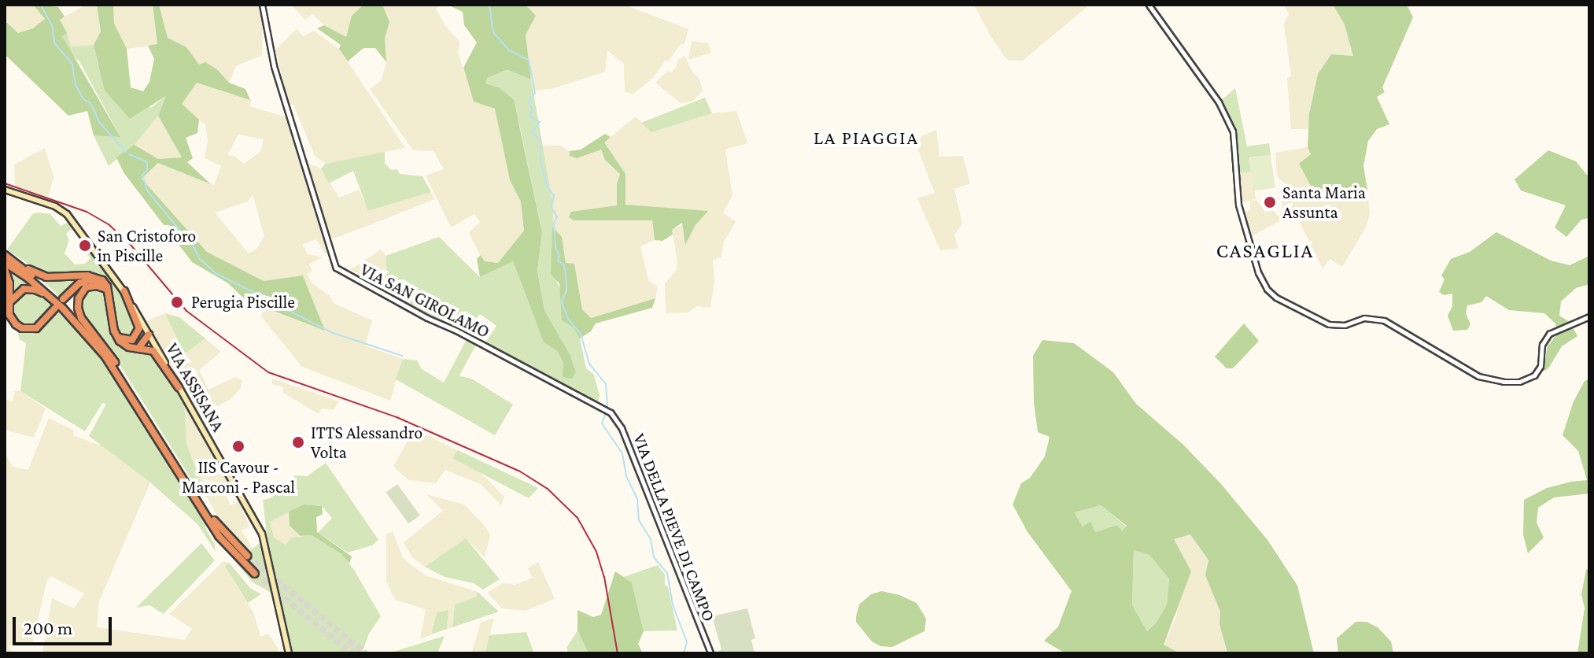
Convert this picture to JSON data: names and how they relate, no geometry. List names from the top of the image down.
{
  "streets": {
    "main road": ["VIA ASSISANA"],
    "street": ["VIA SAN GIROLAMO", "VIA DELLA PIEVE DI CAMPO"]
  },
  "crossings": [
    ["VIA SAN GIROLAMO", "VIA DELLA PIEVE DI CAMPO"]
  ],
  "districts": ["LA PIAGGIA", "CASAGLIA"],
  "places": [
    "Santa Maria Assunta",
    "San Cristoforo in Piscille",
    "Perugia Piscille",
    "ITTS Alessandro Volta",
    "IIS Cavour - Marconi - Pascal"
  ],
  "scale_bar": "200 m"
}
